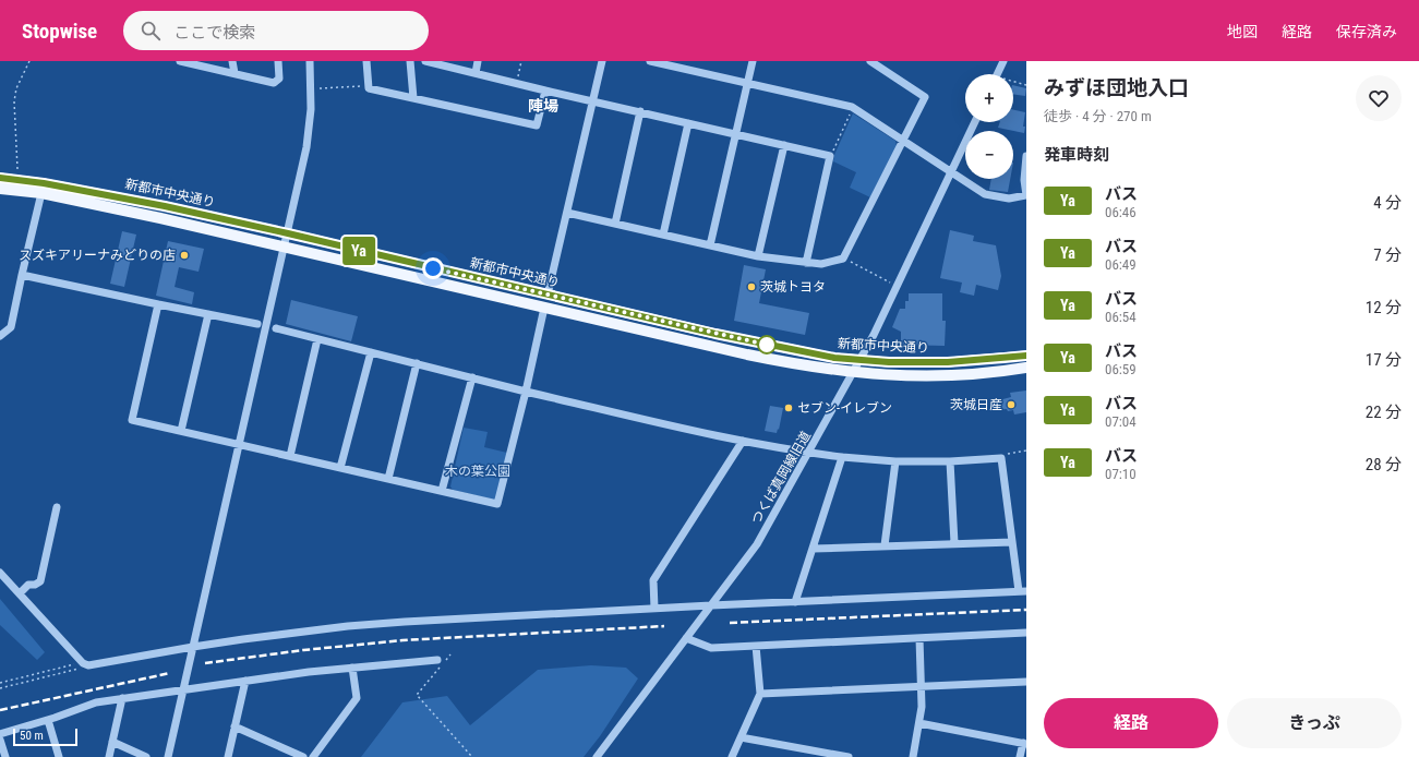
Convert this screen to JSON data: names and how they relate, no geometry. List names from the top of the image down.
{
  "streets": {
    "main road": ["新都市中央通り"],
    "street": ["つくば真岡線旧道"]
  },
  "crossings": [
    ["新都市中央通り", "つくば真岡線旧道"]
  ],
  "districts": ["陣場"],
  "parks": ["木の葉公園"],
  "places": [
    "スズキアリーナみどりの店",
    "茨城トヨタ",
    "茨城日産",
    "セブン-イレブン"
  ],
  "lines": ["bus line Ya"],
  "scale_bar": "50 m",
  "page": {
    "header": "Stopwise",
    "search": "ここで検索",
    "nav": ["地図", "経路", "保存済み"],
    "on_map": "Ya",
    "heading": [
      ["みずほ団地入口", "徒歩 · 4 分 · 270 m"],
      "発車時刻"
    ],
    "map_buttons": ["+", "−"],
    "list": [
      {
        "mark": "Ya",
        "name": "バス",
        "note": "06:46",
        "value": "4 分"
      },
      {
        "mark": "Ya",
        "name": "バス",
        "note": "06:49",
        "value": "7 分"
      },
      {
        "mark": "Ya",
        "name": "バス",
        "note": "06:54",
        "value": "12 分"
      },
      {
        "mark": "Ya",
        "name": "バス",
        "note": "06:59",
        "value": "17 分"
      },
      {
        "mark": "Ya",
        "name": "バス",
        "note": "07:04",
        "value": "22 分"
      },
      {
        "mark": "Ya",
        "name": "バス",
        "note": "07:10",
        "value": "28 分"
      }
    ],
    "buttons": ["経路", "きっぷ"],
    "scale": "50 m"
  }
}
